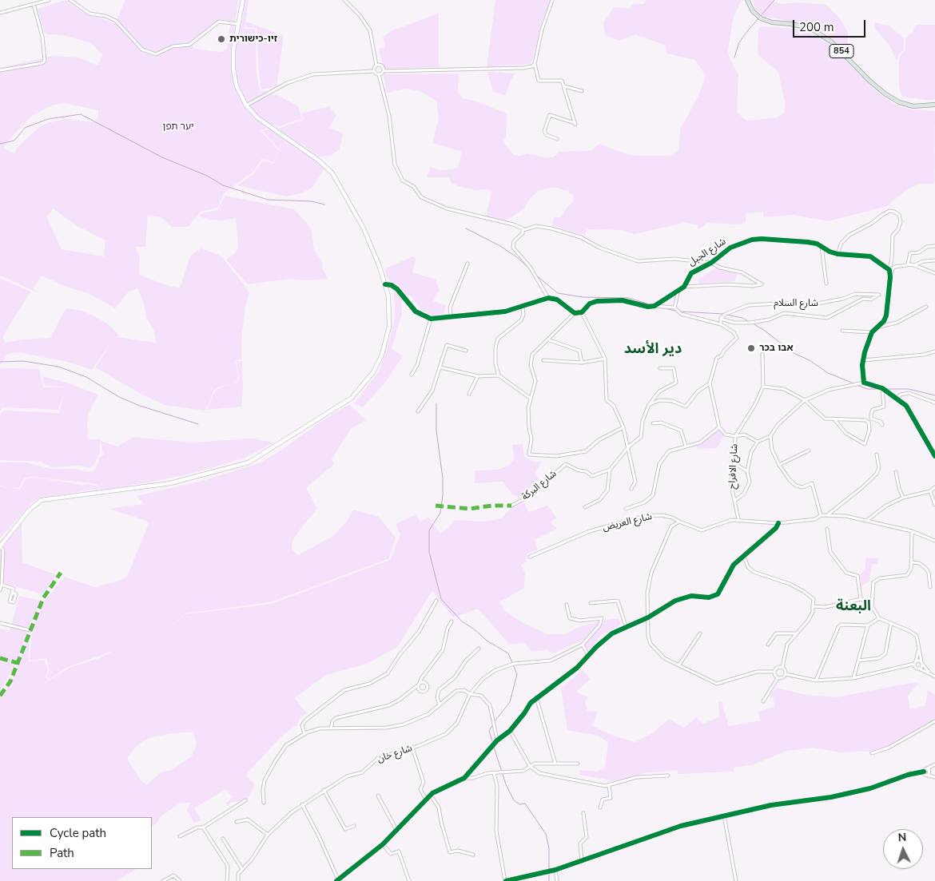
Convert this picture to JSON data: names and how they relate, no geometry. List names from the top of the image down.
{
  "streets": {
    "main road": ["854"],
    "street": [
      "شارع الجبل",
      "شارع السلام",
      "شارع الافراح",
      "شارع البركة",
      "شارع العريض",
      "شارع خان"
    ]
  },
  "crossings": [
    ["شارع الافراح", "شارع العريض"]
  ],
  "districts": ["دير الأسد", "البعنة"],
  "parks": ["יער תפן"],
  "places": ["זיו-כישורית", "אבו בכר"],
  "legend": ["Cycle path", "Path"],
  "scale_bar": "200 m",
  "north": "top"
}
